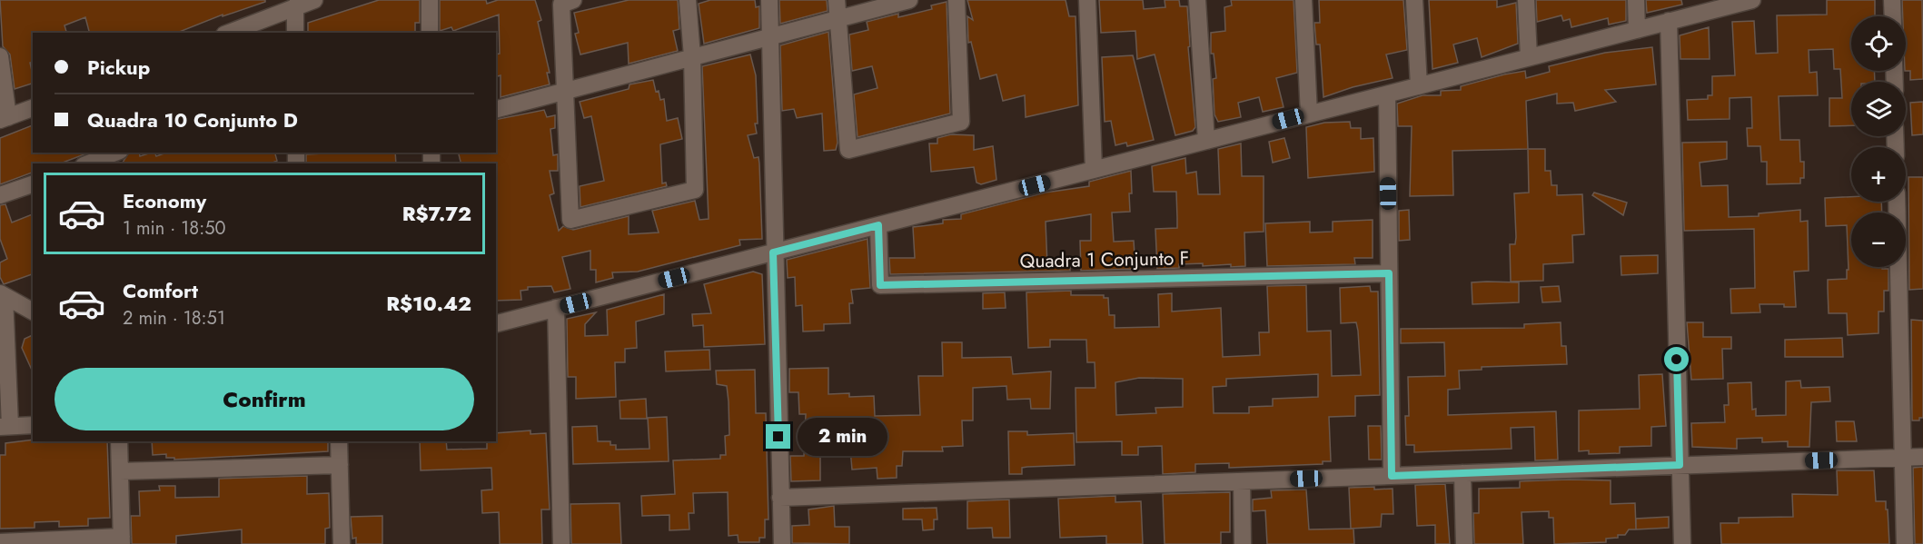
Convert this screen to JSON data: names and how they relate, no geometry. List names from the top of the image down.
{
  "streets": {
    "street": ["Quadra 1 Conjunto F"]
  },
  "page": {
    "map_buttons": ["+", "−"],
    "banner": ["Pickup", "Quadra 10 Conjunto D"],
    "list": [
      {
        "name": "Economy",
        "note": "1 min · 18:50",
        "value": "R$7.72"
      },
      {
        "name": "Comfort",
        "note": "2 min · 18:51",
        "value": "R$10.42"
      }
    ],
    "buttons": "Confirm",
    "bubble": "2 min"
  }
}
